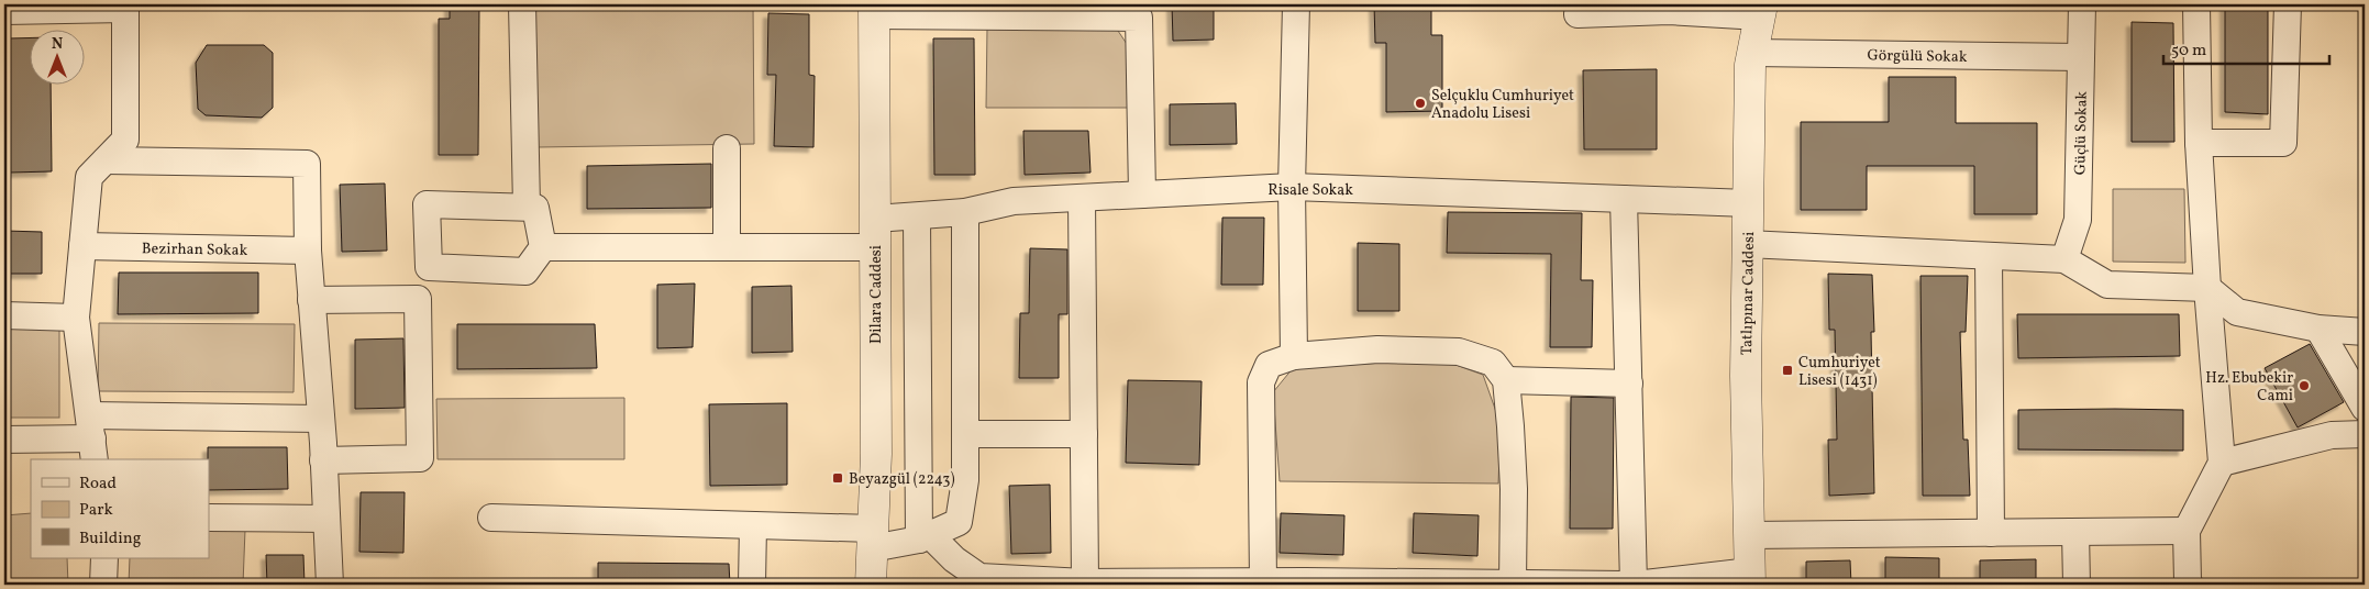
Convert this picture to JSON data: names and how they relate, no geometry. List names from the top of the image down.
{
  "streets": {
    "street": [
      "Görgülü Sokak",
      "Güçlü Sokak",
      "Risale Sokak",
      "Bezirhan Sokak",
      "Tatlıpınar Caddesi",
      "Dilara Caddesi"
    ]
  },
  "crossings": [
    ["Görgülü Sokak", "Güçlü Sokak"],
    ["Görgülü Sokak", "Tatlıpınar Caddesi"],
    ["Risale Sokak", "Tatlıpınar Caddesi"],
    ["Risale Sokak", "Dilara Caddesi"]
  ],
  "places": {
    "other": ["Selçuklu Cumhuriyet Anadolu Lisesi", "Hz. Ebubekir Cami"],
    "transit": ["Cumhuriyet Lisesi (1431)", "Beyazgül (2243)"]
  },
  "legend": ["Road", "Park", "Building"],
  "scale_bar": "50 m",
  "north": "top"
}
